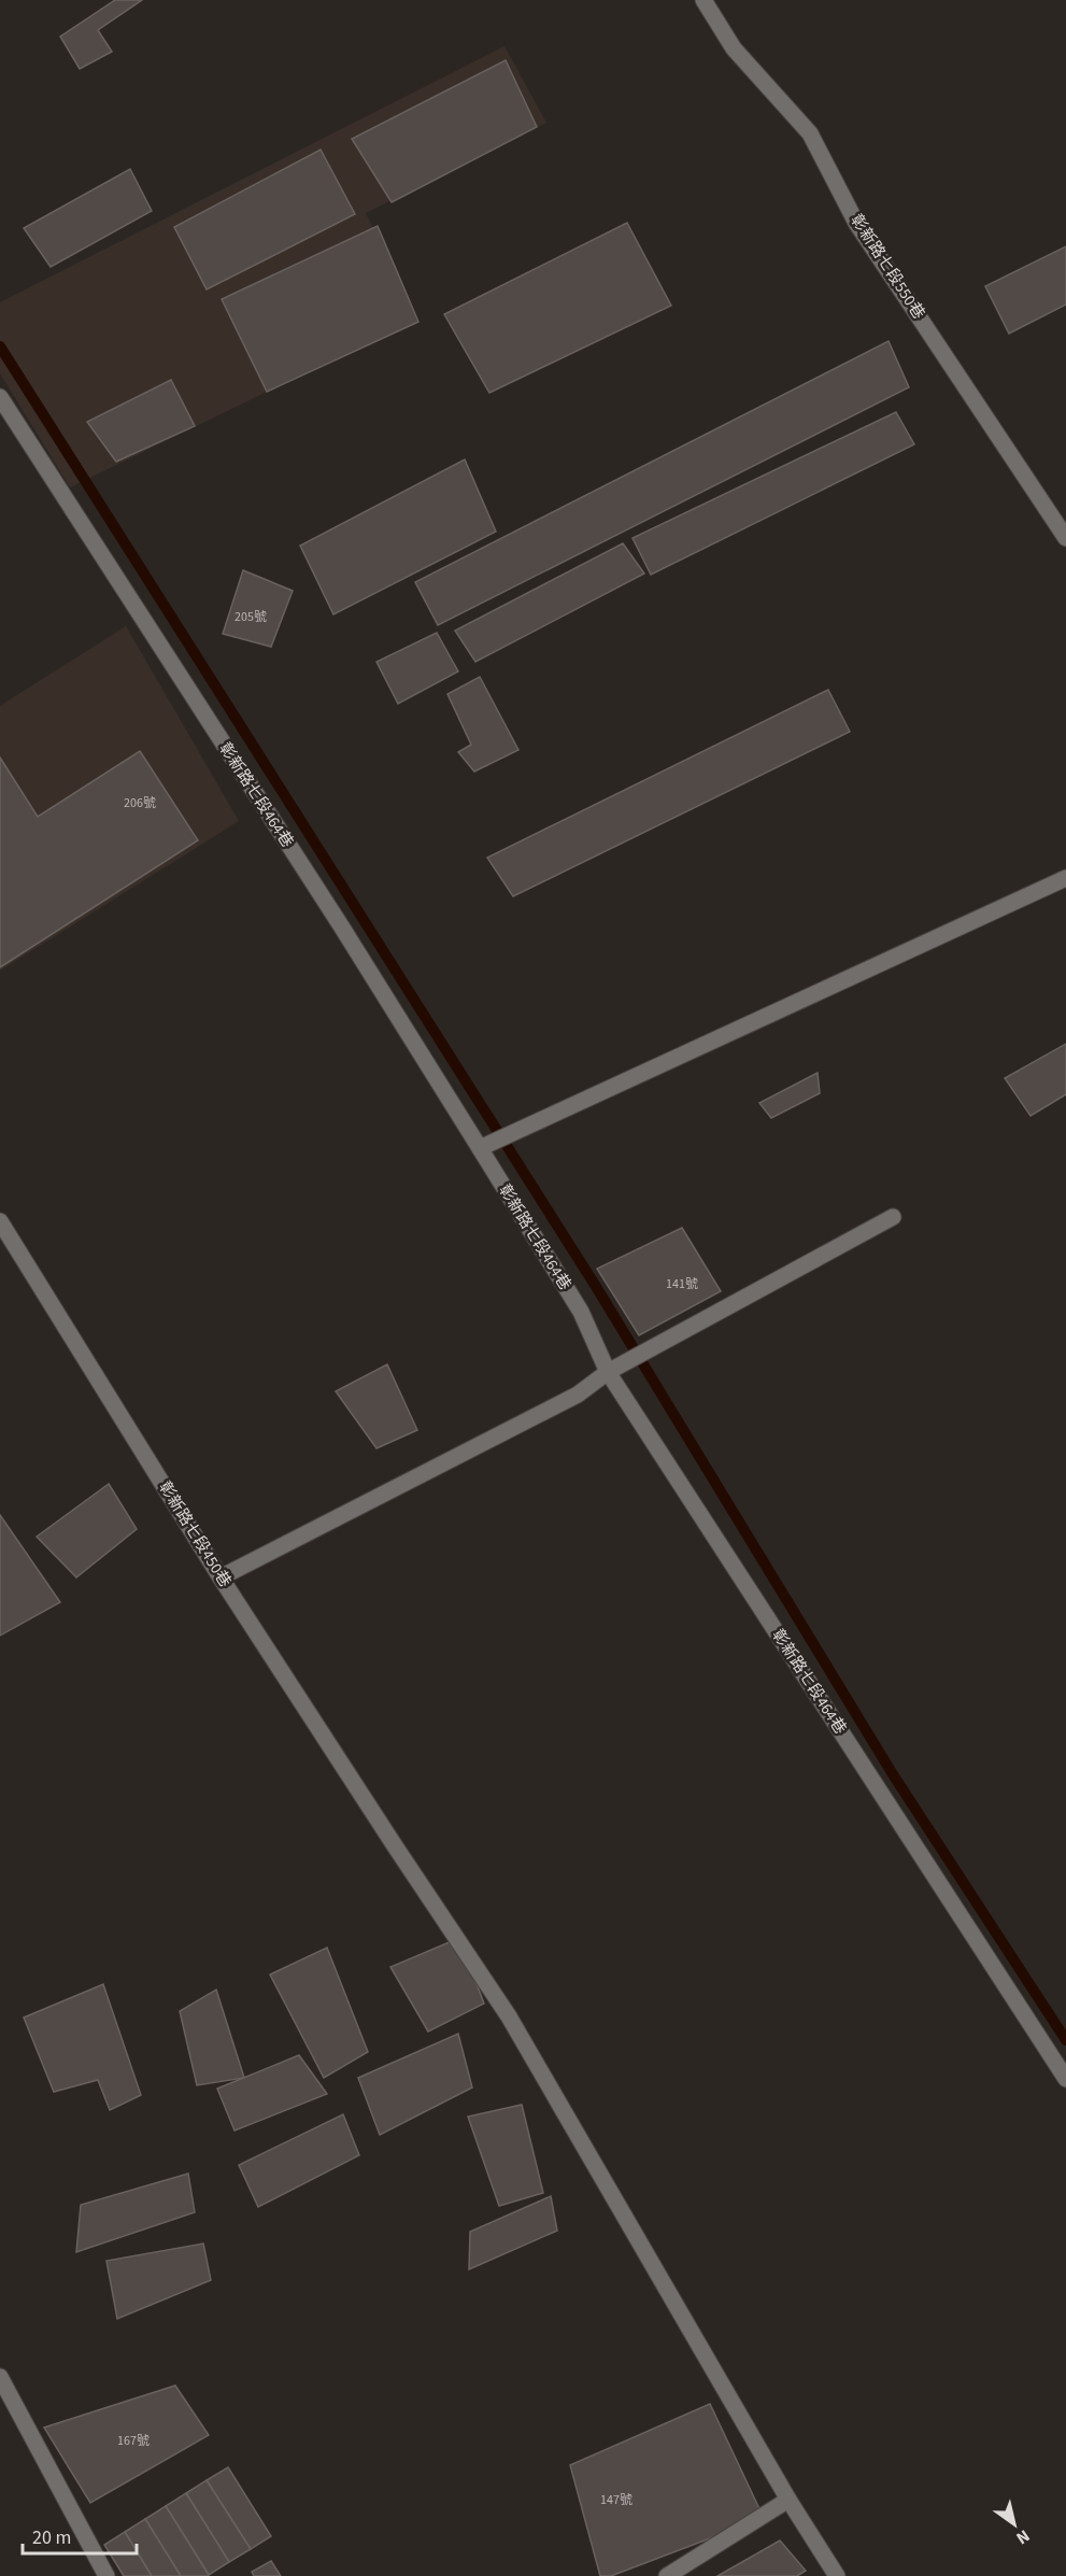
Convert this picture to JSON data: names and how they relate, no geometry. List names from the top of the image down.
{
  "streets": {
    "street": ["彰新路七段550巷", "彰新路七段464巷", "彰新路七段450巷"]
  },
  "house_numbers": [
    "205號",
    "206號",
    "141號",
    "167號",
    "147號"
  ],
  "scale_bar": "20 m",
  "north": "bottom right"
}
